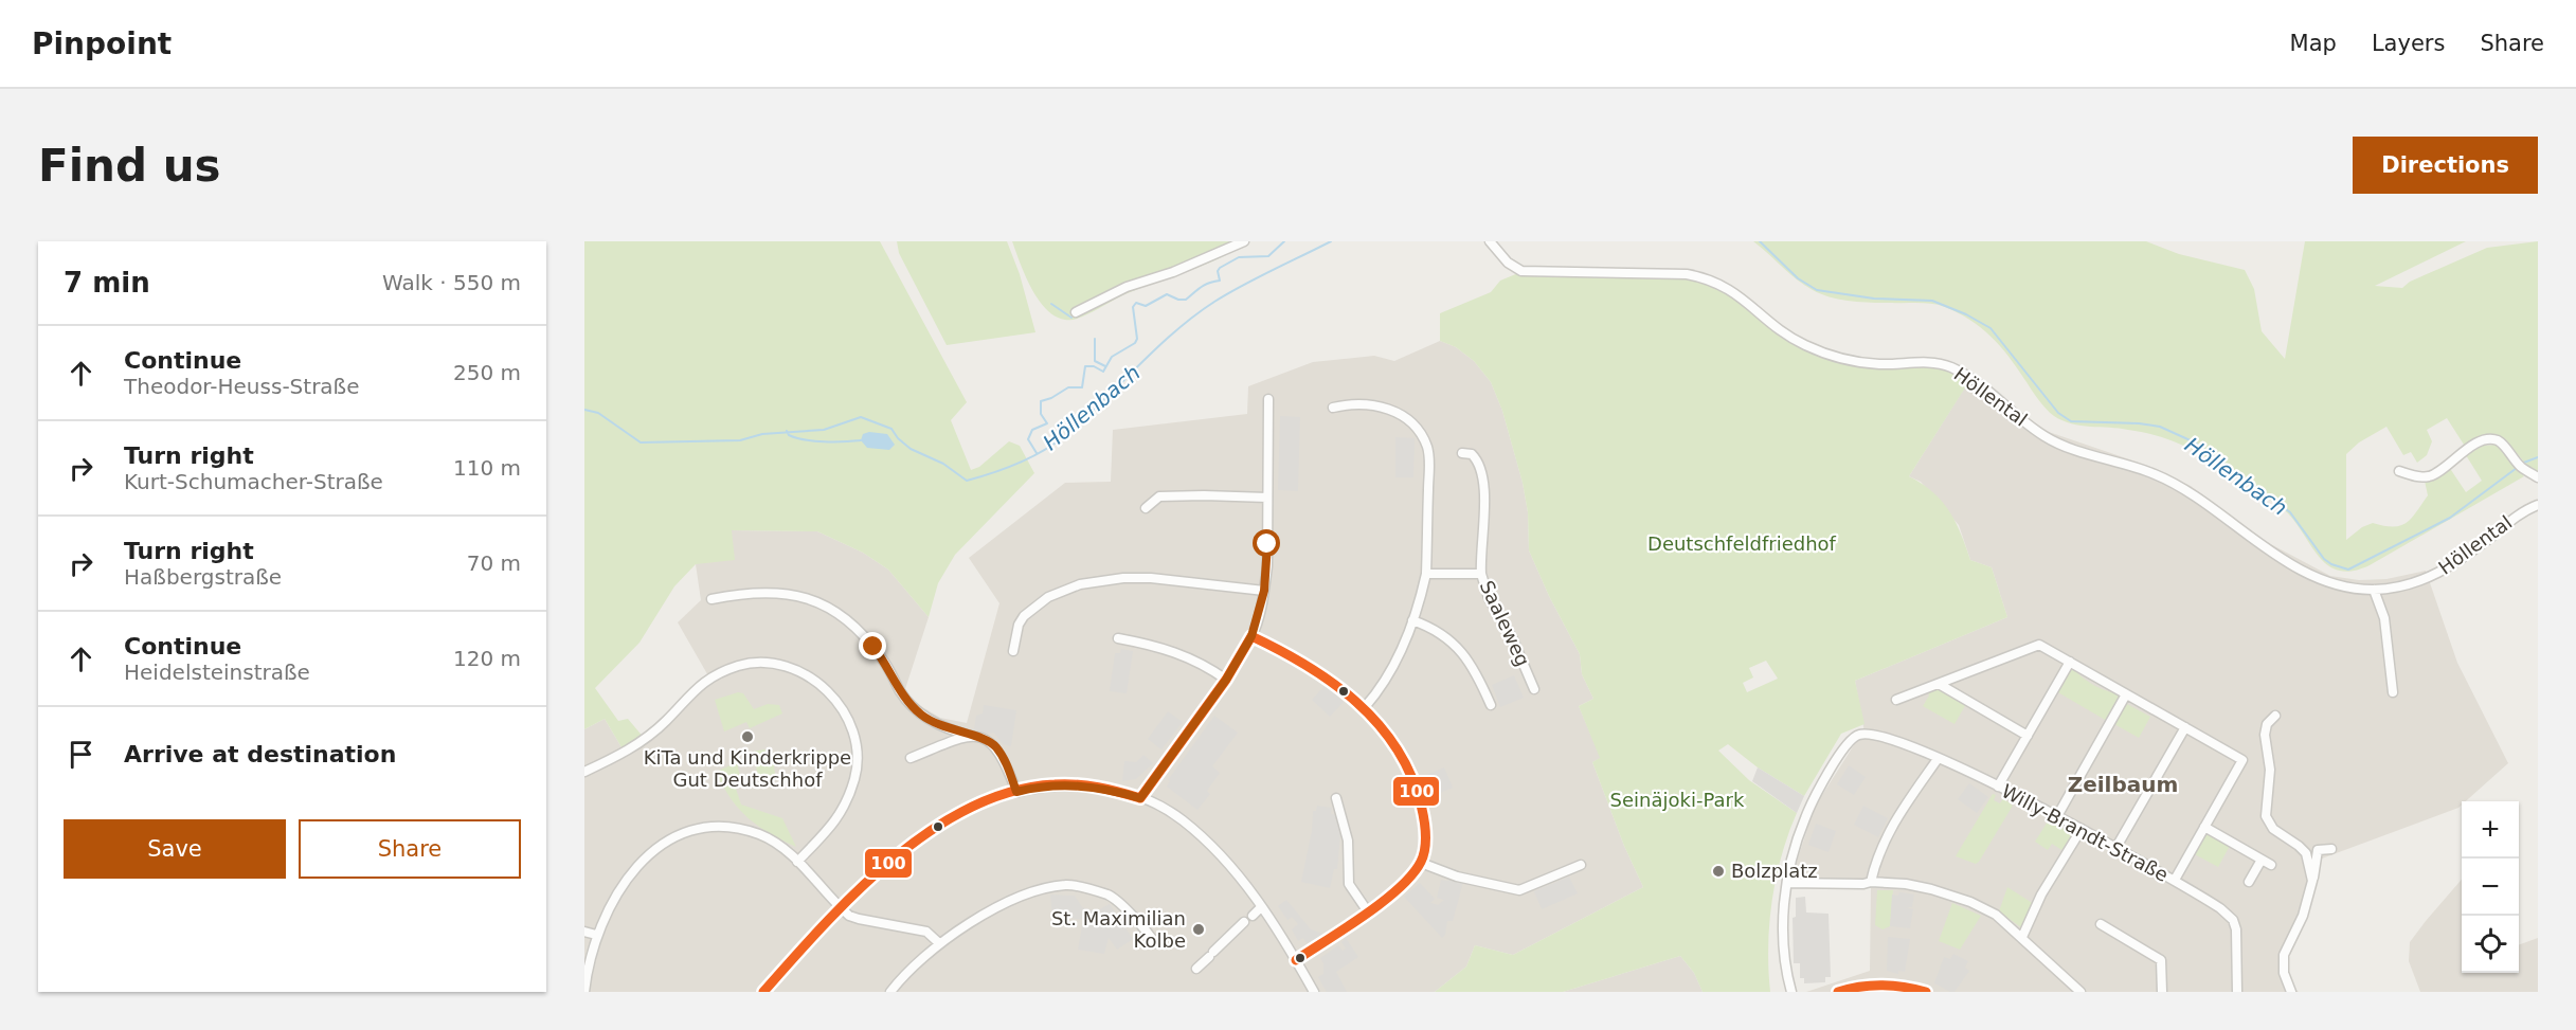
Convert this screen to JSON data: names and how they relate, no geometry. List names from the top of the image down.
{
  "streets": {
    "street": ["Höllental", "Saaleweg", "Willy-Brandt-Straße"]
  },
  "districts": ["Zeilbaum"],
  "water": ["Höllenbach"],
  "parks": ["Deutschfeldfriedhof", "Seinäjoki-Park"],
  "places": ["KiTa und Kinderkrippe Gut Deutschhof", "Bolzplatz", "St. Maximilian Kolbe"],
  "lines": ["transit line 100"],
  "page": {
    "header": "Pinpoint",
    "nav": ["Map", "Layers", "Share"],
    "buttons": [
      "Directions",
      ["Save", "Share"]
    ],
    "title": "Find us",
    "heading": ["7 min", "Walk · 550 m"],
    "list": [
      ["Continue", "Theodor-Heuss-Straße", "250 m"],
      ["Turn right", "Kurt-Schumacher-Straße", "110 m"],
      ["Turn right", "Haßbergstraße", "70 m"],
      ["Continue", "Heidelsteinstraße", "120 m"],
      "Arrive at destination"
    ],
    "map_buttons": ["+", "−"]
  }
}
